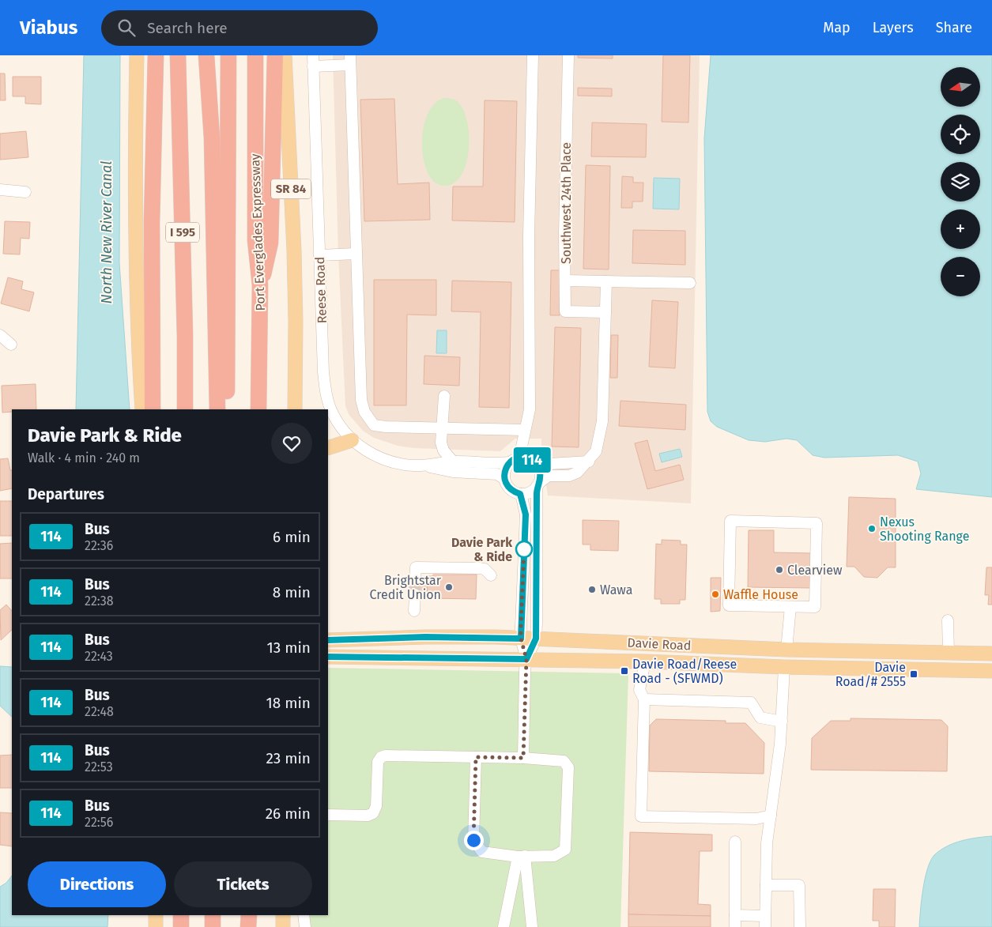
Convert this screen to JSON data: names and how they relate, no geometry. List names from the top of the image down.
{
  "streets": {
    "highway": ["I 595", "Port Everglades Expressway"],
    "main road": ["SR 84", "Davie Road"],
    "street": ["Southwest 24th Place", "Reese Road"]
  },
  "water": ["North New River Canal"],
  "places": {
    "other": [
      "Nexus Shooting Range",
      "Davie Park & Ride",
      "Clearview",
      "Brightstar Credit Union",
      "Wawa",
      "Waffle House"
    ],
    "transit": ["Davie Road/Reese Road - (SFWMD)", "Davie Road/# 2555"]
  },
  "lines": ["bus line 114"],
  "north": "left",
  "page": {
    "header": "Viabus",
    "search": "Search here",
    "nav": ["Map", "Layers", "Share"],
    "on_map": "114",
    "map_buttons": ["+", "−"],
    "heading": [
      ["Davie Park & Ride", "Walk · 4 min · 240 m"],
      "Departures"
    ],
    "list": [
      {
        "mark": "114",
        "name": "Bus",
        "note": "22:36",
        "value": "6 min"
      },
      {
        "mark": "114",
        "name": "Bus",
        "note": "22:38",
        "value": "8 min"
      },
      {
        "mark": "114",
        "name": "Bus",
        "note": "22:43",
        "value": "13 min"
      },
      {
        "mark": "114",
        "name": "Bus",
        "note": "22:48",
        "value": "18 min"
      },
      {
        "mark": "114",
        "name": "Bus",
        "note": "22:53",
        "value": "23 min"
      },
      {
        "mark": "114",
        "name": "Bus",
        "note": "22:56",
        "value": "26 min"
      }
    ],
    "buttons": ["Directions", "Tickets"]
  }
}
